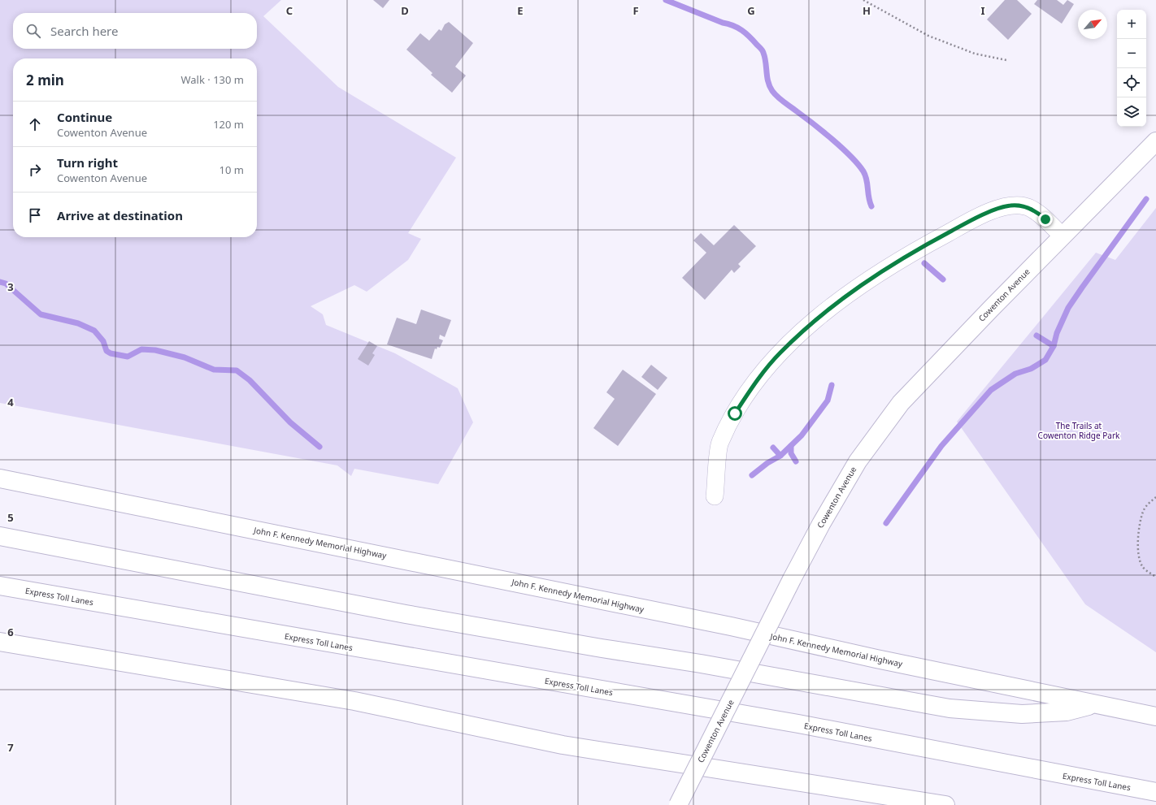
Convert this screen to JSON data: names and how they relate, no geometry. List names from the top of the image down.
{
  "streets": {
    "main road": ["Cowenton Avenue", "John F. Kennedy Memorial Highway", "Express Toll Lanes"]
  },
  "parks": ["The Trails at Cowenton Ridge Park"],
  "north": "top right",
  "page": {
    "map_buttons": ["+", "−"],
    "search": "Search here",
    "heading": ["2 min", "Walk · 130 m"],
    "list": [
      ["Continue", "Cowenton Avenue", "120 m"],
      ["Turn right", "Cowenton Avenue", "10 m"],
      "Arrive at destination"
    ]
  },
  "grid": {
    "columns": [
      "C",
      "D",
      "E",
      "F",
      "G",
      "H",
      "I"
    ],
    "rows": [
      "3",
      "4",
      "5",
      "6",
      "7"
    ]
  }
}
